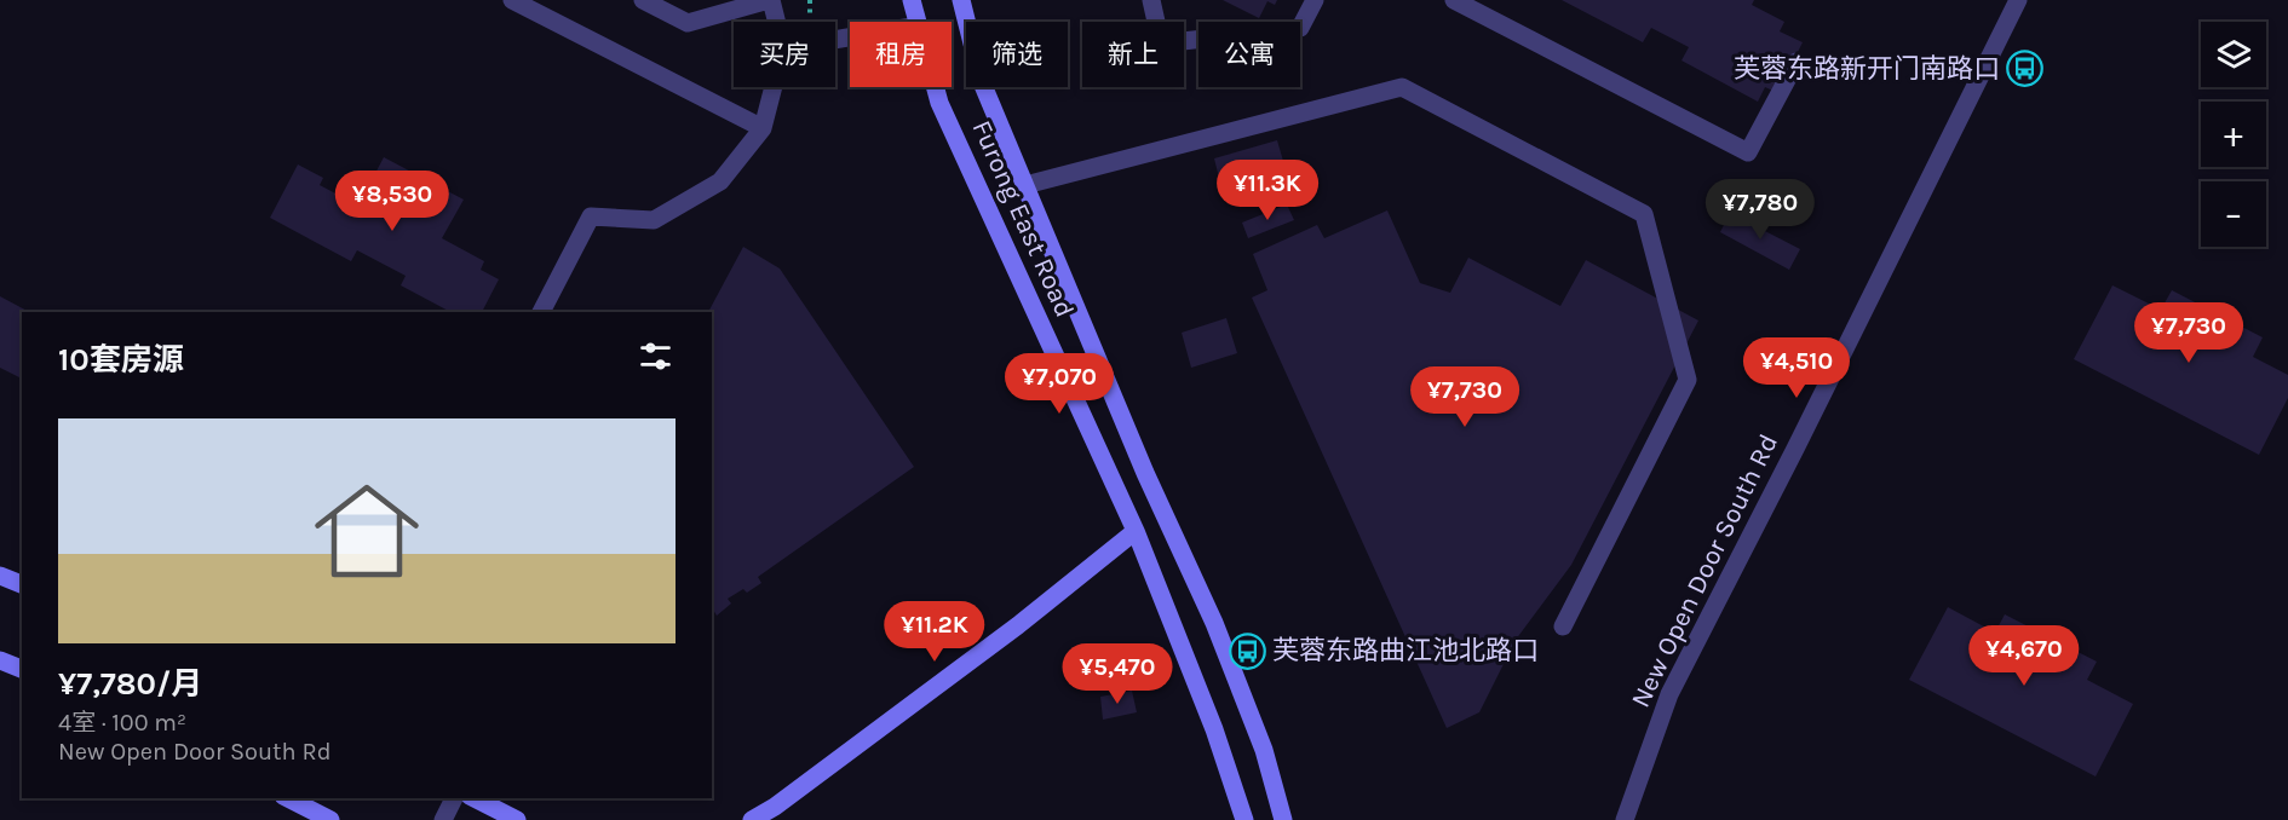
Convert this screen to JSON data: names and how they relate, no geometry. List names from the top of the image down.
{
  "streets": {
    "main road": ["Furong East Road"],
    "street": ["New Open Door South Rd"]
  },
  "places": {
    "bus stop": ["芙蓉东路新开门南路口", "芙蓉东路曲江池北路口"]
  },
  "page": {
    "map_buttons": ["+", "−"],
    "chip": [
      "买房",
      "租房",
      "筛选",
      "新上",
      "公寓"
    ],
    "price": [
      "¥11.3K",
      "¥8,530",
      "¥7,780",
      "¥7,730",
      "¥4,510",
      "¥7,070",
      "¥7,730",
      "¥11.2K",
      "¥4,670",
      "¥5,470"
    ],
    "heading": "10套房源",
    "list": [
      {
        "name": "¥7,780/月",
        "note": "4室 · 100 m² · New Open Door South Rd"
      }
    ]
  }
}
